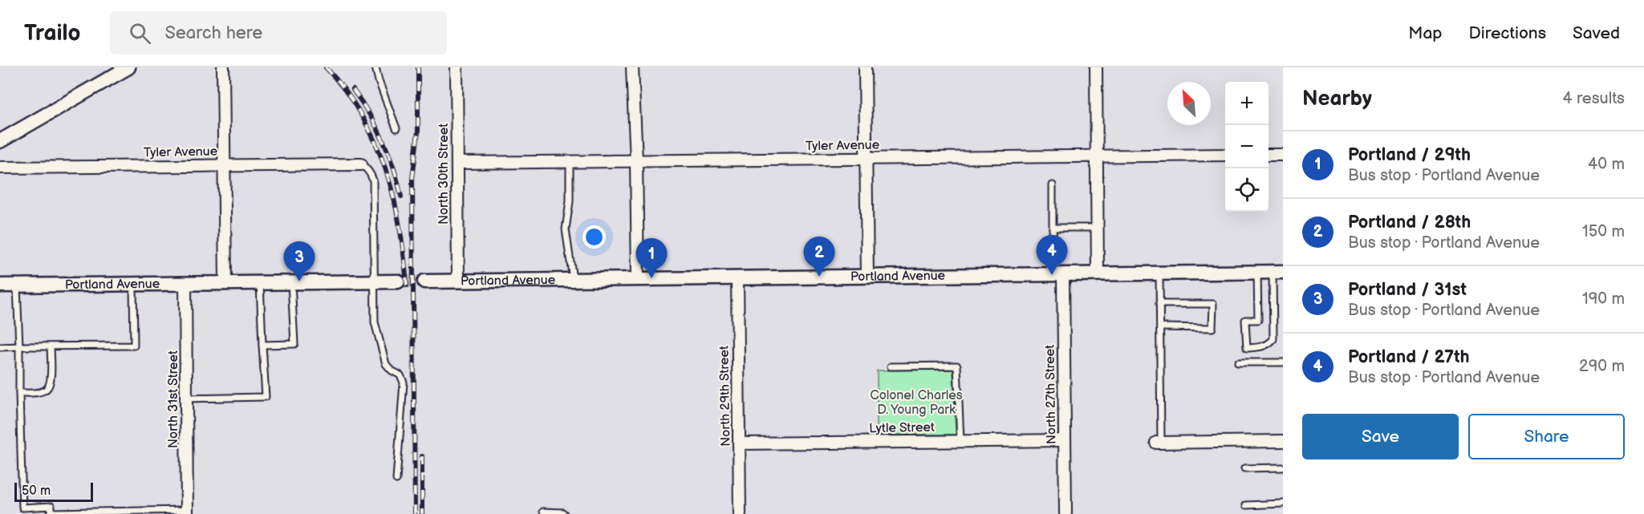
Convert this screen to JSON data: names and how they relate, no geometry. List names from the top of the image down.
{
  "streets": {
    "street": [
      "Tyler Avenue",
      "North 30th Street",
      "Portland Avenue",
      "North 27th Street",
      "North 29th Street",
      "North 31st Street",
      "Lytle Street"
    ]
  },
  "crossings": [
    ["Tyler Avenue", "North 30th Street"],
    ["North 30th Street", "Portland Avenue"],
    ["Portland Avenue", "North 27th Street"],
    ["Portland Avenue", "North 29th Street"],
    ["Portland Avenue", "North 31st Street"],
    ["North 27th Street", "Lytle Street"],
    ["North 29th Street", "Lytle Street"]
  ],
  "parks": ["Colonel Charles D. Young Park"],
  "scale_bar": "50 m",
  "north": "top left",
  "page": {
    "header": "Trailo",
    "search": "Search here",
    "nav": ["Map", "Directions", "Saved"],
    "heading": ["Nearby", "4 results"],
    "map_buttons": ["+", "−"],
    "list": [
      {
        "mark": "1",
        "name": "Portland / 29th",
        "note": "Bus stop · Portland Avenue",
        "value": "40 m"
      },
      {
        "mark": "2",
        "name": "Portland / 28th",
        "note": "Bus stop · Portland Avenue",
        "value": "150 m"
      },
      {
        "mark": "3",
        "name": "Portland / 31st",
        "note": "Bus stop · Portland Avenue",
        "value": "190 m"
      },
      {
        "mark": "4",
        "name": "Portland / 27th",
        "note": "Bus stop · Portland Avenue",
        "value": "290 m"
      }
    ],
    "pins": [
      "4",
      "2",
      "1",
      "3"
    ],
    "buttons": ["Save", "Share"],
    "scale": "50 m"
  }
}
